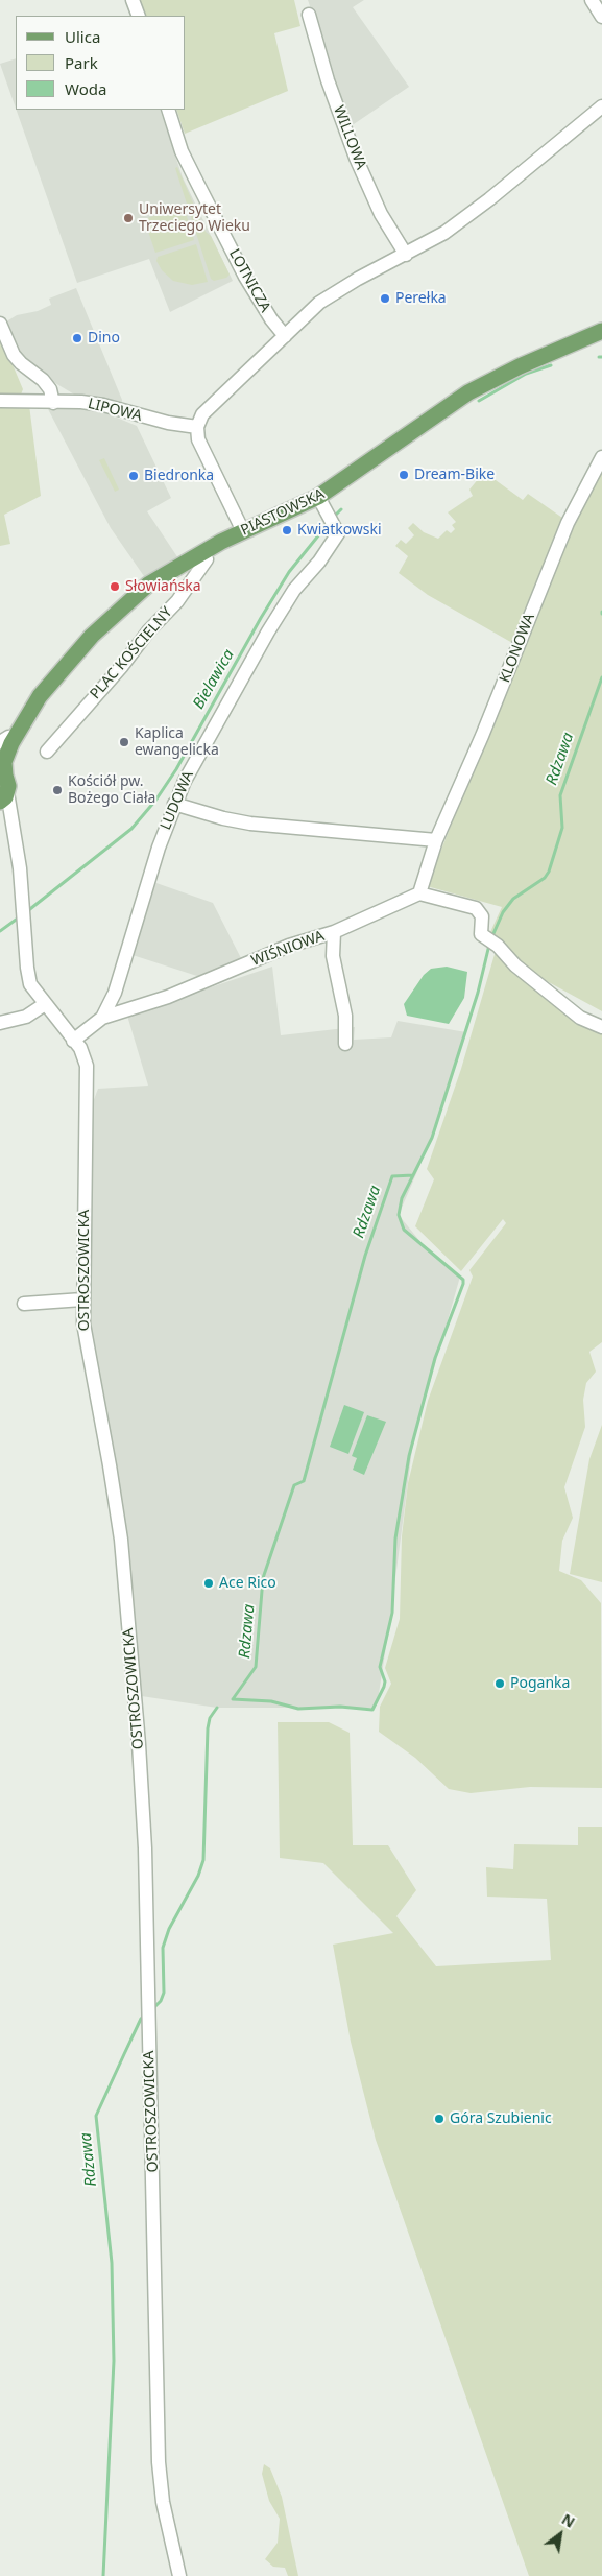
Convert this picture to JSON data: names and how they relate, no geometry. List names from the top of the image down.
{
  "streets": {
    "main road": ["PIASTOWSKA"],
    "street": [
      "WILLOWA",
      "LOTNICZA",
      "LIPOWA",
      "KLONOWA",
      "PLAC KOŚCIELNY",
      "LUDOWA",
      "WIŚNIOWA",
      "OSTROSZOWICKA"
    ]
  },
  "crossings": [
    ["PIASTOWSKA", "PLAC KOŚCIELNY"],
    ["PIASTOWSKA", "LUDOWA"],
    ["PIASTOWSKA", "OSTROSZOWICKA"],
    ["KLONOWA", "WIŚNIOWA"],
    ["LUDOWA", "WIŚNIOWA"],
    ["WIŚNIOWA", "OSTROSZOWICKA"]
  ],
  "water": ["Bielawica", "Rdzawa"],
  "places": [
    "Uniwersytet Trzeciego Wieku",
    "Perełka",
    "Dino",
    "Dream-Bike",
    "Biedronka",
    "Kwiatkowski",
    "Słowiańska",
    "Kaplica ewangelicka",
    "Kościół pw. Bożego Ciała",
    "Ace Rico",
    "Poganka",
    "Góra Szubienic"
  ],
  "legend": ["Ulica", "Park", "Woda"],
  "north": "top right"
}
